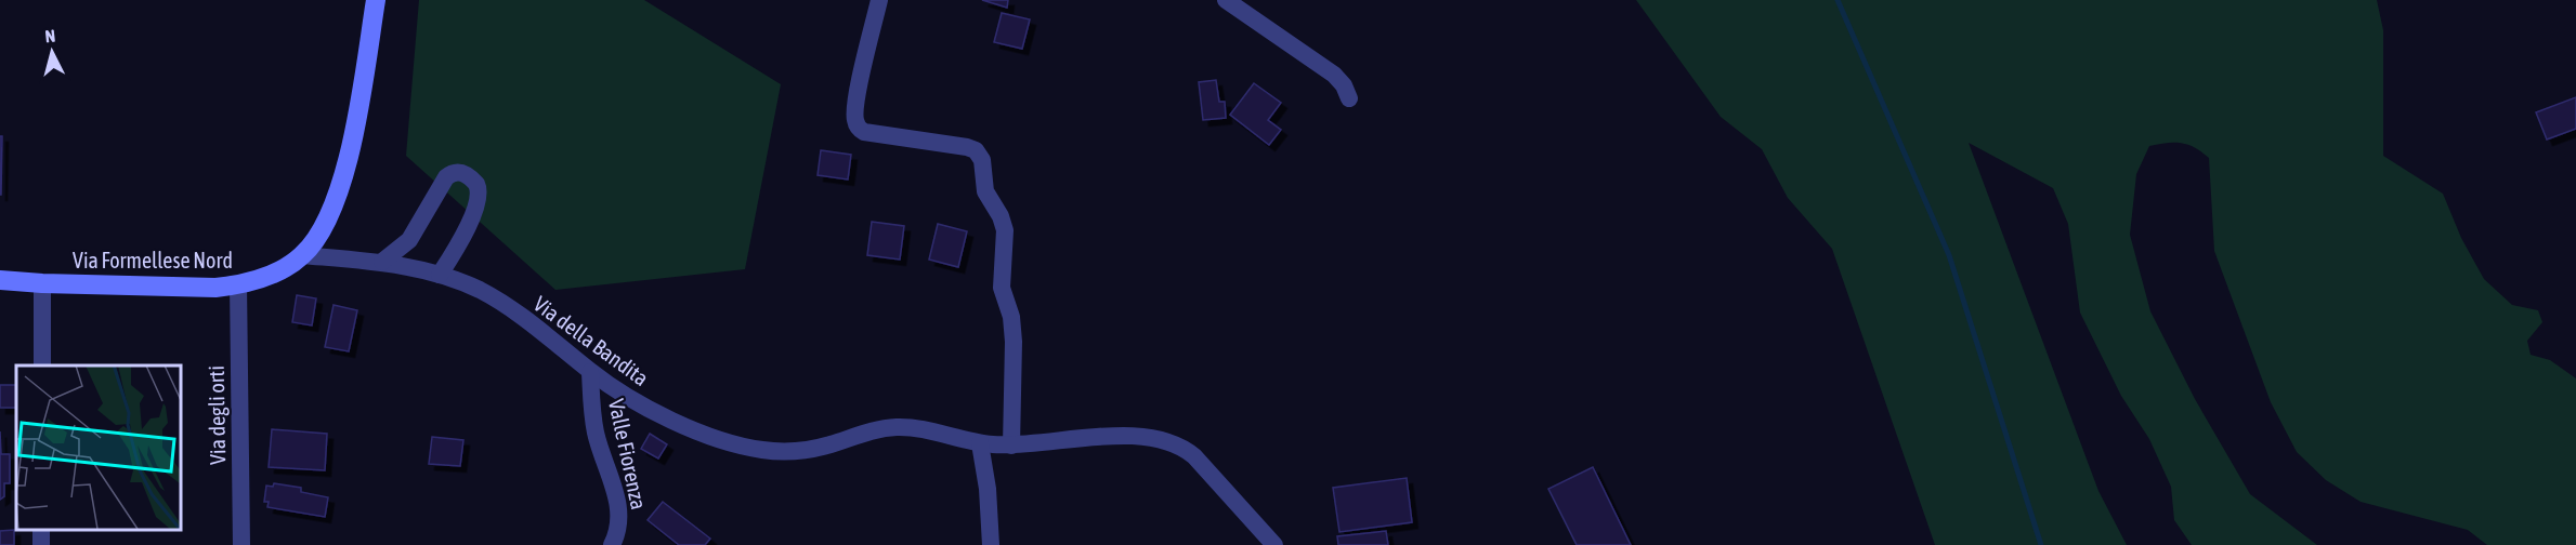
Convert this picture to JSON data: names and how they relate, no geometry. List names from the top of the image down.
{
  "streets": {
    "street": [
      "Via Formellese Nord",
      "Via della Bandita",
      "Via degli orti",
      "Valle Fiorenza"
    ]
  },
  "crossings": [
    ["Via Formellese Nord", "Via della Bandita"],
    ["Via Formellese Nord", "Via degli orti"],
    ["Via della Bandita", "Valle Fiorenza"]
  ],
  "north": "top"
}
